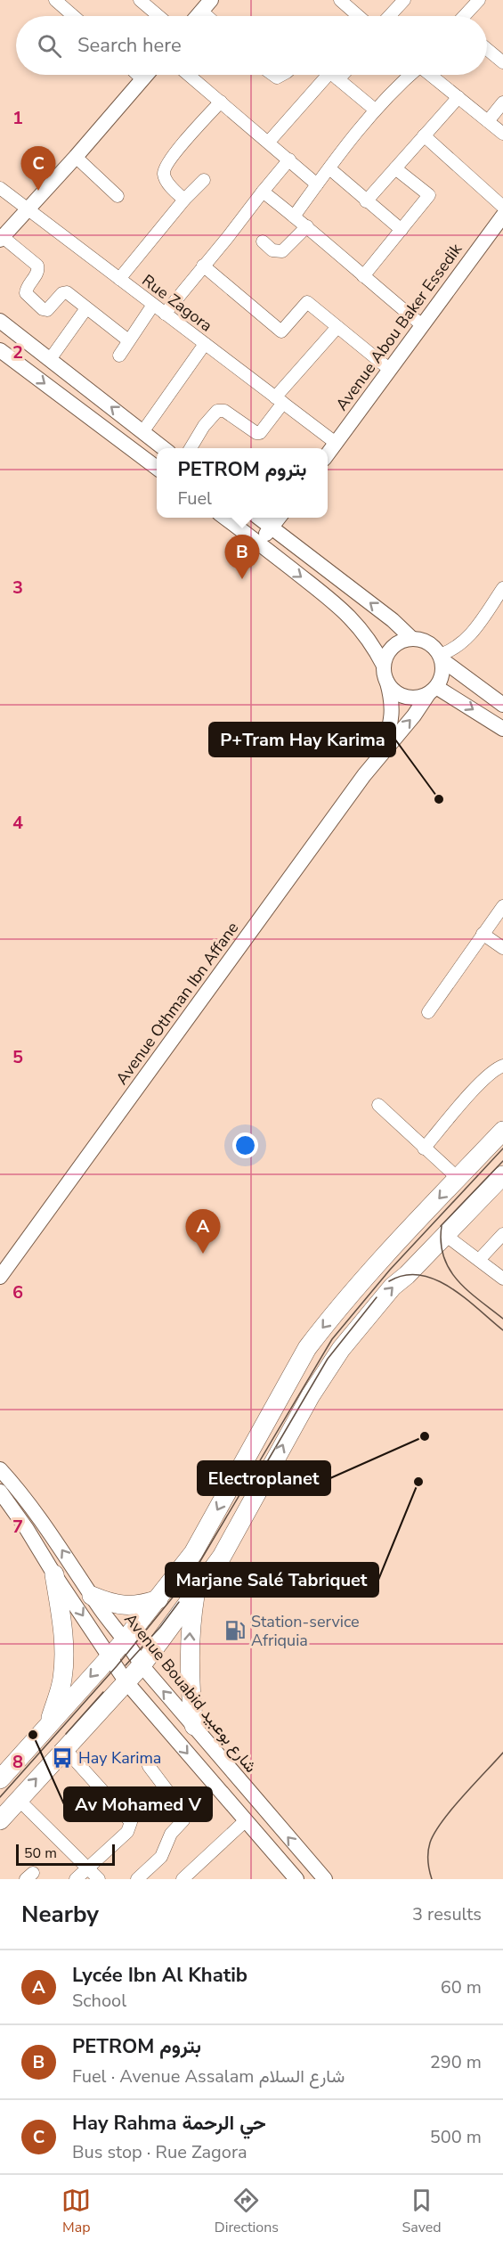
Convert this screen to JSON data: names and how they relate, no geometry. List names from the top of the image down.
{
  "streets": {
    "street": [
      "Rue Zagora",
      "Avenue Abou Baker Essedik",
      "Avenue Othman Ibn Affane",
      "Avenue Bouabid شارع بوعبيد"
    ]
  },
  "crossings": [
    ["Rue Zagora", "Avenue Abou Baker Essedik"]
  ],
  "places": {
    "other": [
      "P+Tram Hay Karima",
      "Electroplanet",
      "Marjane Salé Tabriquet",
      "Av Mohamed V"
    ],
    "fuel station": ["Station-service Afriquia"],
    "bus stop": ["Hay Karima"]
  },
  "scale_bar": "50 m",
  "page": {
    "search": "Search here",
    "pins": ["C", "B", "A"],
    "popup": ["PETROM بتروم", "Fuel"],
    "scale": "50 m",
    "heading": ["Nearby", "3 results"],
    "list": [
      {
        "mark": "A",
        "name": "Lycée Ibn Al Khatib",
        "note": "School",
        "value": "60 m"
      },
      {
        "mark": "B",
        "name": "PETROM بتروم",
        "note": "Fuel · Avenue Assalam شارع السلام",
        "value": "290 m"
      },
      {
        "mark": "C",
        "name": "Hay Rahma حي الرحمة",
        "note": "Bus stop · Rue Zagora",
        "value": "500 m"
      }
    ],
    "nav": ["Map", "Directions", "Saved"]
  },
  "grid": {
    "rows": [
      "1",
      "2",
      "3",
      "4",
      "5",
      "6",
      "7",
      "8"
    ]
  }
}
